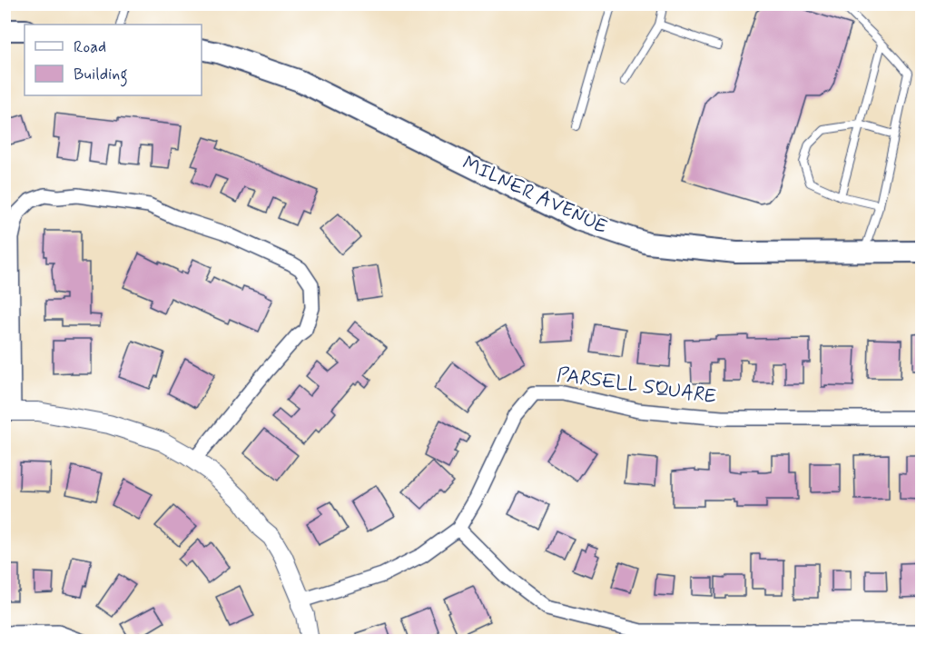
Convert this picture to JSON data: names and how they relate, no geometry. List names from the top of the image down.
{
  "streets": {
    "main road": ["MILNER AVENUE"],
    "street": ["PARSELL SQUARE"]
  },
  "legend": ["Road", "Building"]
}
